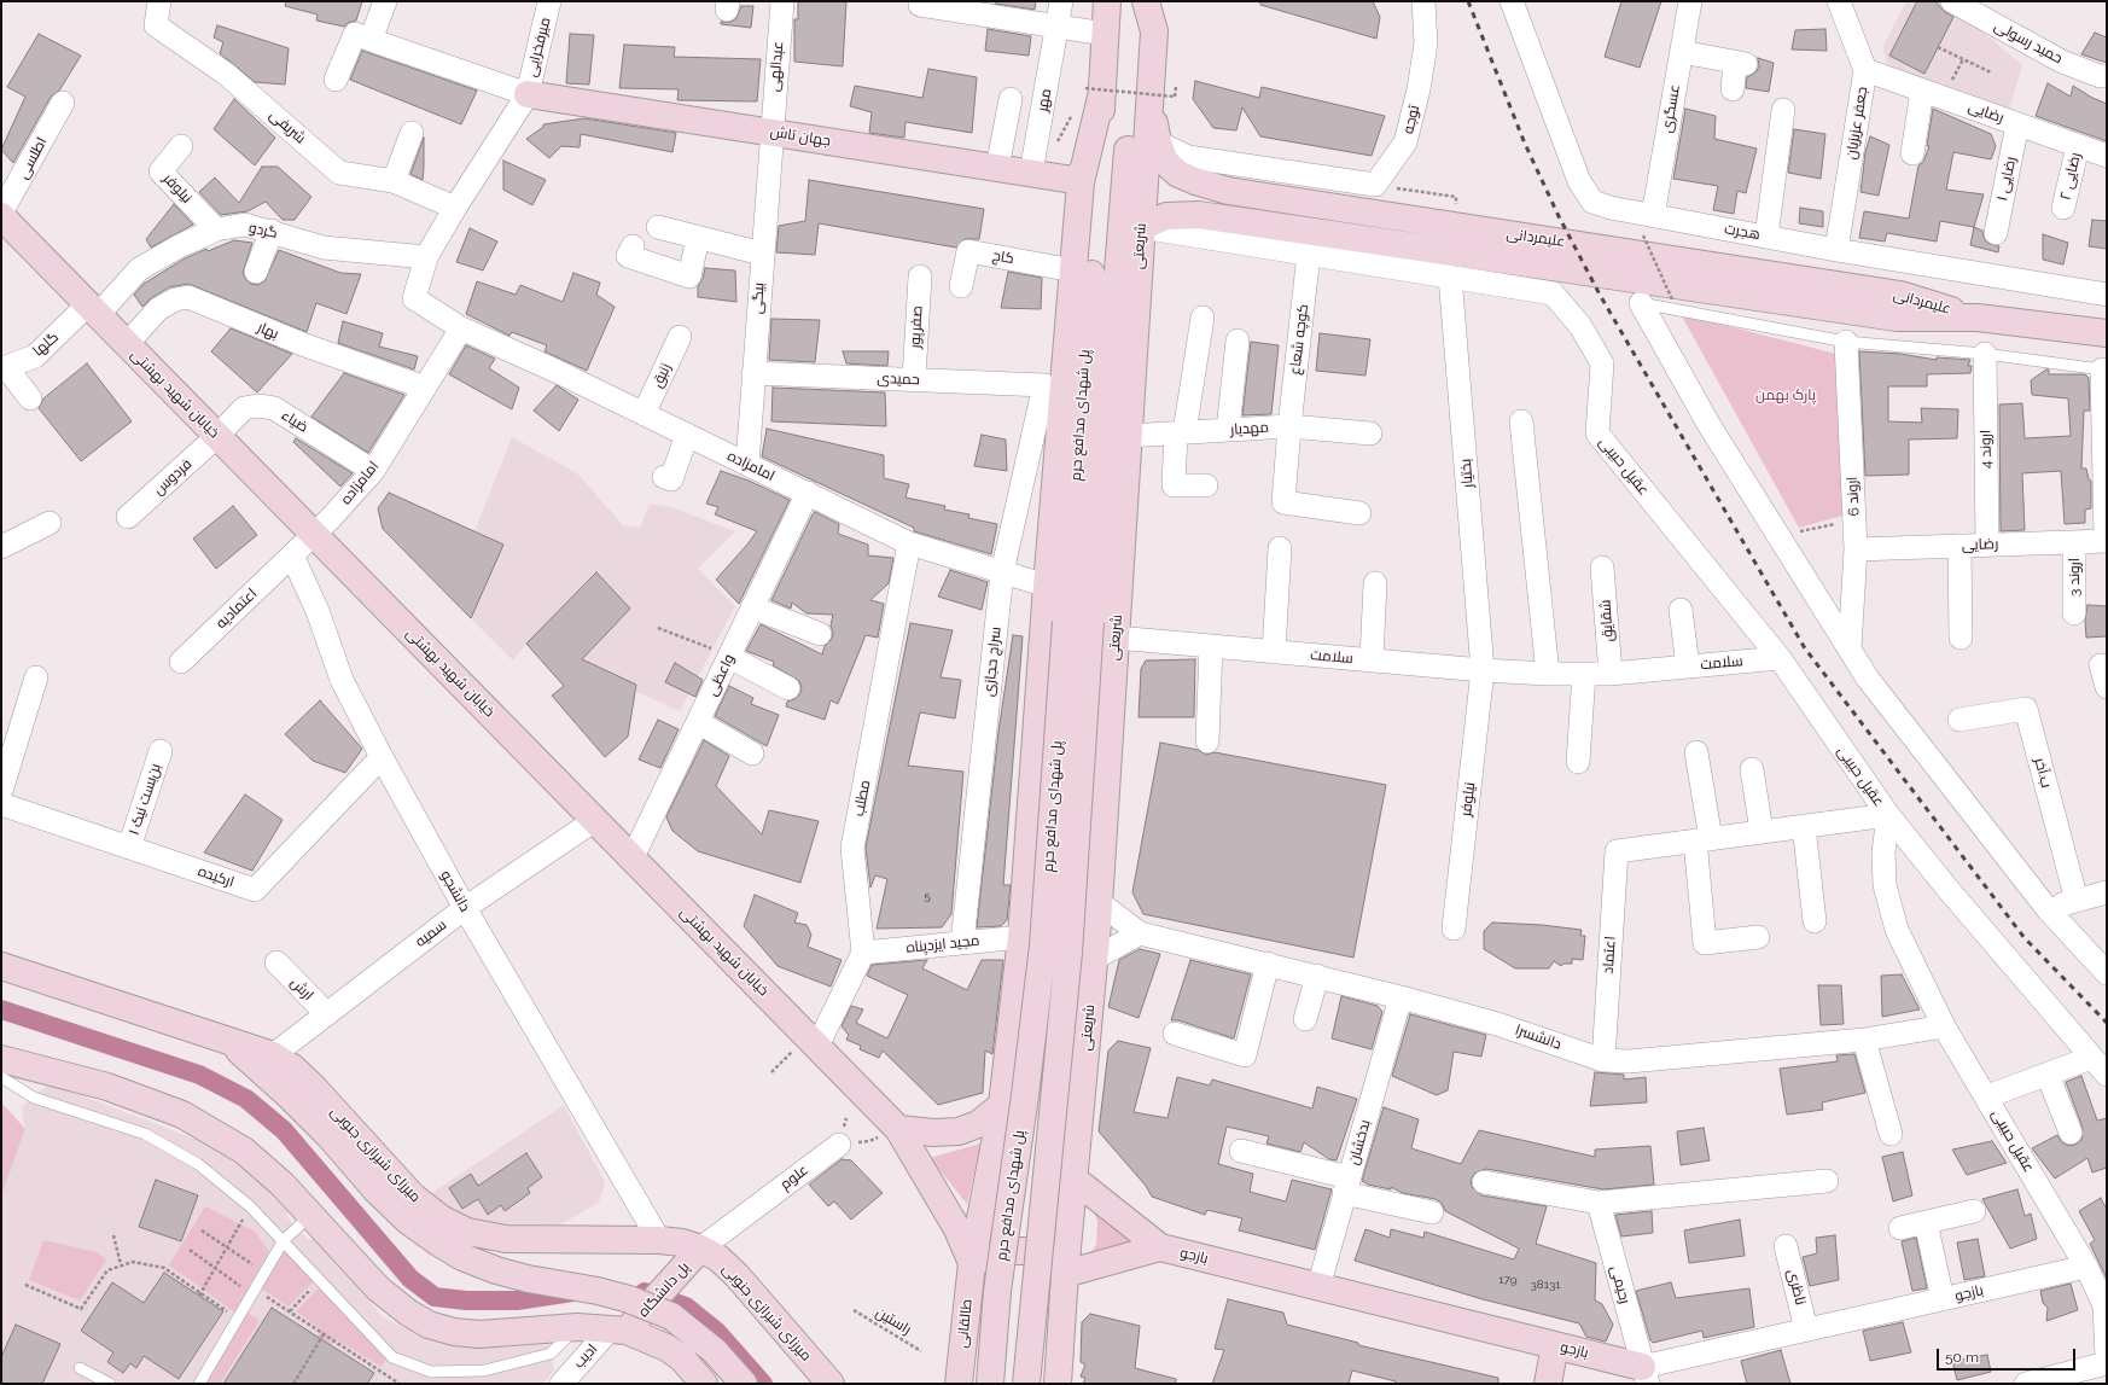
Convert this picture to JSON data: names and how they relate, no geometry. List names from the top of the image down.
{
  "streets": {
    "main road": [
      "جهان تاش",
      "علیمردانی",
      "شریعتی",
      "خیابان شهید بهشتی",
      "پل شهدای مدافع حرم",
      "میرزای شیرازی جنوبی",
      "بازجو",
      "پل دانشگاه",
      "طالقانی"
    ],
    "street": [
      "حمید رسولی",
      "میرفخرایی",
      "عبدالهی",
      "مهر",
      "عسگری",
      "رضایی",
      "توجه",
      "جعفر عزیزیان",
      "شریفی",
      "اطلسی",
      "رضایی ۲",
      "رضایی ۱",
      "نیلوفر",
      "گردو",
      "هجرت",
      "کاج",
      "بیگی",
      "صفرپور",
      "بهار",
      "کوچه شعاع",
      "گلها",
      "زنبق",
      "حمیدی",
      "ضیاء",
      "مهدیار",
      "اروند 4",
      "امامزاده",
      "عقیل حبیبی",
      "بختیار",
      "فردوس",
      "اروند 6",
      "اروند 3",
      "اعتمادیه",
      "شقایق",
      "سلامت",
      "سراج حجازی",
      "واعظی",
      "ب.آخر",
      "مطلب",
      "بن‌بست نیک ۱",
      "ارکیده",
      "دانشجو",
      "سمیه",
      "مجید ایزدپناه",
      "اعتماد",
      "ارش",
      "دانشسرا",
      "بدخشان",
      "علوم",
      "رحیمی",
      "ناظری",
      "ادیب"
    ],
    "path": ["راستین"]
  },
  "crossings": [
    ["میرفخرایی", "جهان تاش"],
    ["عبدالهی", "جهان تاش"],
    ["عبدالهی", "بیگی"],
    ["مهر", "جهان تاش"],
    ["عسگری", "هجرت"],
    ["رضایی", "جعفر عزیزیان"],
    ["رضایی", "رضایی ۲"],
    ["رضایی", "رضایی ۱"],
    ["رضایی", "اروند 4"],
    ["رضایی", "اروند 6"],
    ["رضایی", "اروند 3"],
    ["جعفر عزیزیان", "هجرت"],
    ["جهان تاش", "بیگی"],
    ["نیلوفر", "گردو"],
    ["نیلوفر", "بختیار"],
    ["نیلوفر", "سلامت"],
    ["گردو", "گلها"],
    ["گردو", "خیابان شهید بهشتی"],
    ["گردو", "امامزاده"],
    ["علیمردانی", "شریعتی"],
    ["علیمردانی", "پل شهدای مدافع حرم"],
    ["شریعتی", "پل شهدای مدافع حرم"],
    ["شریعتی", "مهدیار"],
    ["شریعتی", "سلامت"],
    ["شریعتی", "دانشسرا"],
    ["شریعتی", "بازجو"],
    ["بیگی", "حمیدی"],
    ["بیگی", "امامزاده"],
    ["صفرپور", "حمیدی"],
    ["بهار", "خیابان شهید بهشتی"],
    ["بهار", "امامزاده"],
    ["کوچه شعاع", "مهدیار"],
    ["گلها", "خیابان شهید بهشتی"],
    ["زنبق", "امامزاده"],
    ["حمیدی", "سراج حجازی"],
    ["خیابان شهید بهشتی", "ضیاء"],
    ["خیابان شهید بهشتی", "امامزاده"],
    ["خیابان شهید بهشتی", "فردوس"],
    ["خیابان شهید بهشتی", "واعظی"],
    ["خیابان شهید بهشتی", "سمیه"],
    ["خیابان شهید بهشتی", "طالقانی"],
    ["ضیاء", "امامزاده"],
    ["ضیاء", "فردوس"],
    ["امامزاده", "سراج حجازی"],
    ["امامزاده", "واعظی"],
    ["امامزاده", "مطلب"],
    ["عقیل حبیبی", "بختیار"],
    ["عقیل حبیبی", "سلامت"],
    ["عقیل حبیبی", "دانشسرا"],
    ["عقیل حبیبی", "بازجو"],
    ["بختیار", "سلامت"],
    ["اعتمادیه", "دانشجو"],
    ["شقایق", "سلامت"],
    ["سراج حجازی", "مجید ایزدپناه"],
    ["مطلب", "مجید ایزدپناه"],
    ["بن‌بست نیک ۱", "ارکیده"],
    ["ارکیده", "دانشجو"],
    ["دانشجو", "سمیه"],
    ["دانشجو", "میرزای شیرازی جنوبی"],
    ["سمیه", "ارش"],
    ["سمیه", "میرزای شیرازی جنوبی"],
    ["اعتماد", "دانشسرا"],
    ["دانشسرا", "بدخشان"],
    ["بدخشان", "بازجو"],
    ["میرزای شیرازی جنوبی", "علوم"],
    ["میرزای شیرازی جنوبی", "پل دانشگاه"],
    ["علوم", "پل دانشگاه"],
    ["بازجو", "رحیمی"],
    ["بازجو", "ناظری"],
    ["پل دانشگاه", "ادیب"]
  ],
  "parks": ["پارک بهمن"],
  "house_numbers": ["5", "179", "38131"],
  "scale_bar": "50 m"
}
